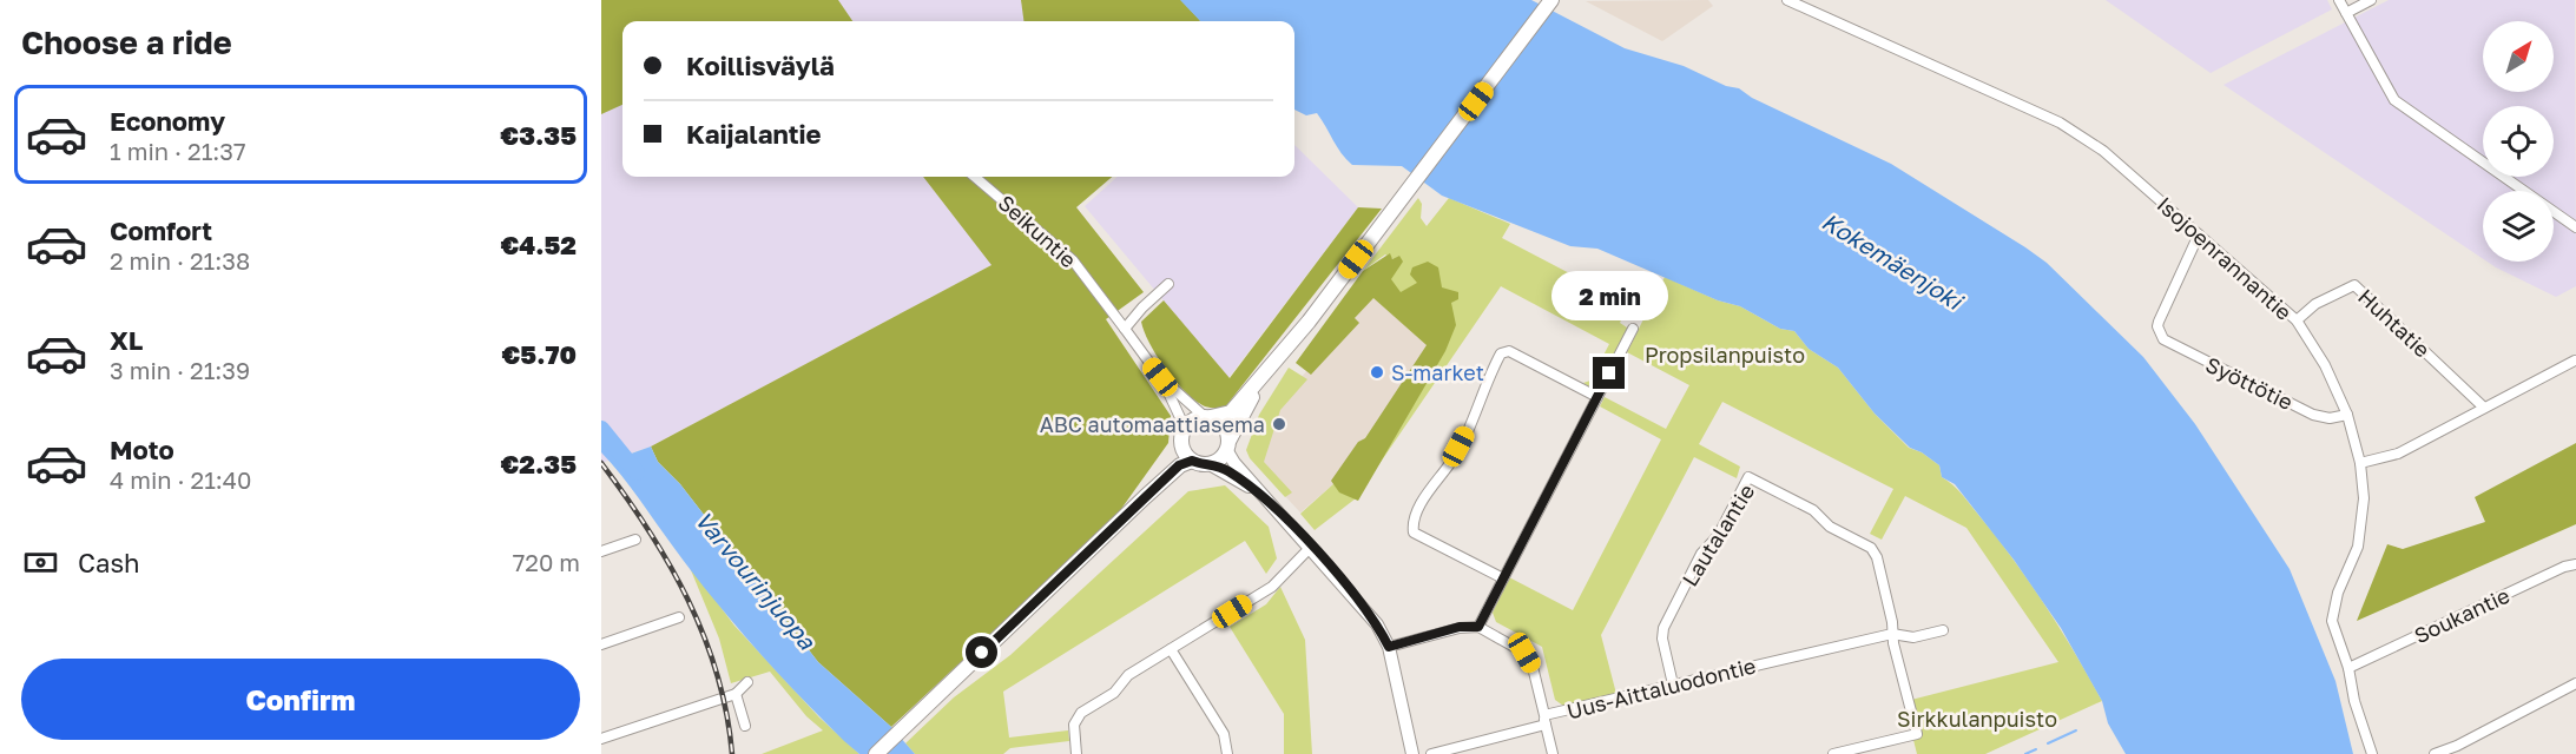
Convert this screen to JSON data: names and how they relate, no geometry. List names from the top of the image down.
{
  "streets": {
    "street": [
      "Seikuntie",
      "Isojoenrannantie",
      "Huhtatie",
      "Syöttötie",
      "Lautalantie",
      "Soukantie",
      "Uus-Aittaluodontie"
    ]
  },
  "crossings": [
    ["Isojoenrannantie", "Huhtatie"],
    ["Isojoenrannantie", "Syöttötie"],
    ["Isojoenrannantie", "Soukantie"],
    ["Lautalantie", "Uus-Aittaluodontie"]
  ],
  "water": ["Kokemäenjoki", "Varvourinjuopa"],
  "parks": ["Propsilanpuisto", "Sirkkulanpuisto"],
  "places": ["S-market", "ABC automaattiasema"],
  "north": "top right",
  "page": {
    "heading": "Choose a ride",
    "banner": ["Koillisväylä", "Kaijalantie"],
    "list": [
      {
        "name": "Economy",
        "note": "1 min · 21:37",
        "value": "€3.35"
      },
      {
        "name": "Comfort",
        "note": "2 min · 21:38",
        "value": "€4.52"
      },
      {
        "name": "XL",
        "note": "3 min · 21:39",
        "value": "€5.70"
      },
      {
        "name": "Moto",
        "note": "4 min · 21:40",
        "value": "€2.35"
      }
    ],
    "bubble": "2 min",
    "pay": ["Cash", "720 m"],
    "buttons": "Confirm"
  }
}
